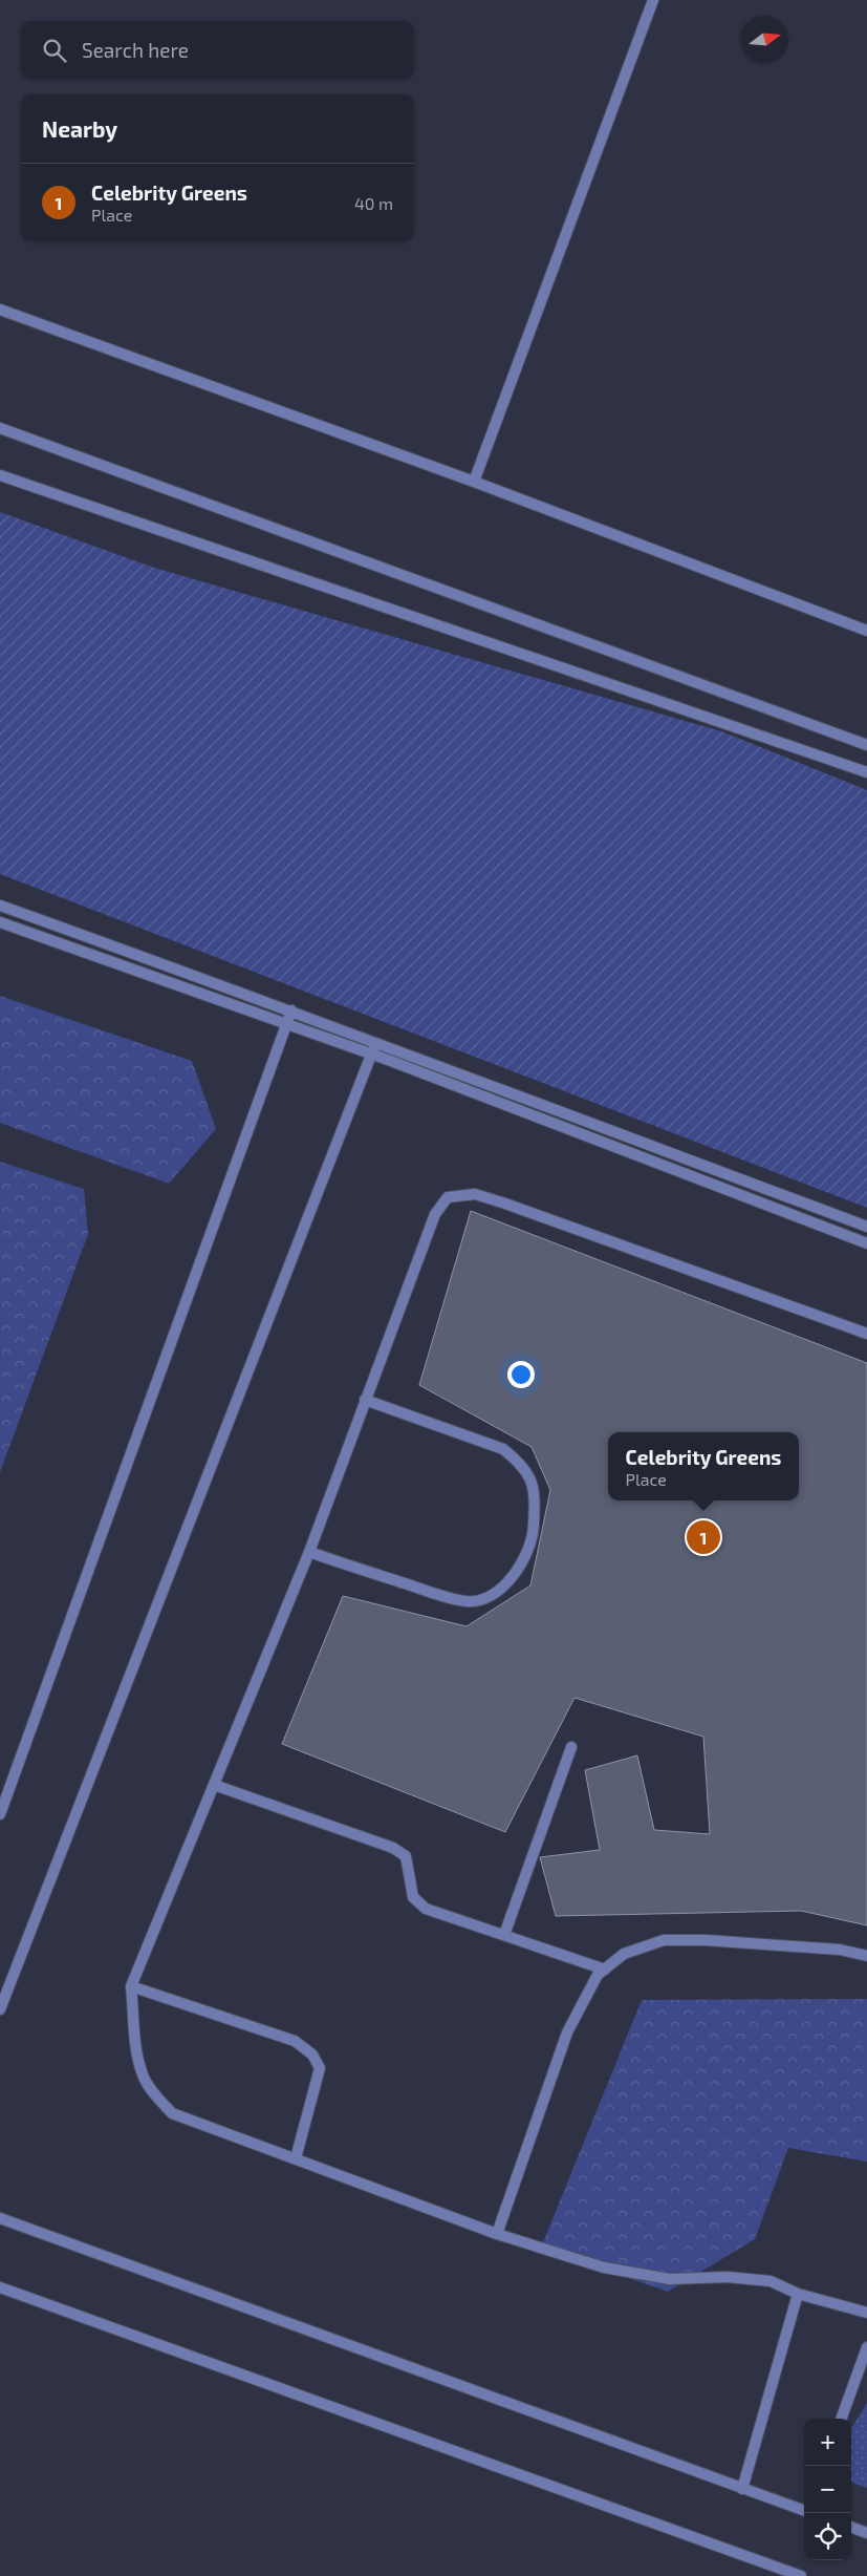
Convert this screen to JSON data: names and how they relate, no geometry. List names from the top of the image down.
{
  "north": "right",
  "page": {
    "search": "Search here",
    "heading": "Nearby",
    "list": [
      {
        "mark": "1",
        "name": "Celebrity Greens",
        "note": "Place",
        "value": "40 m"
      }
    ],
    "popup": ["Celebrity Greens", "Place"],
    "pins": "1",
    "map_buttons": ["+", "−"]
  }
}
